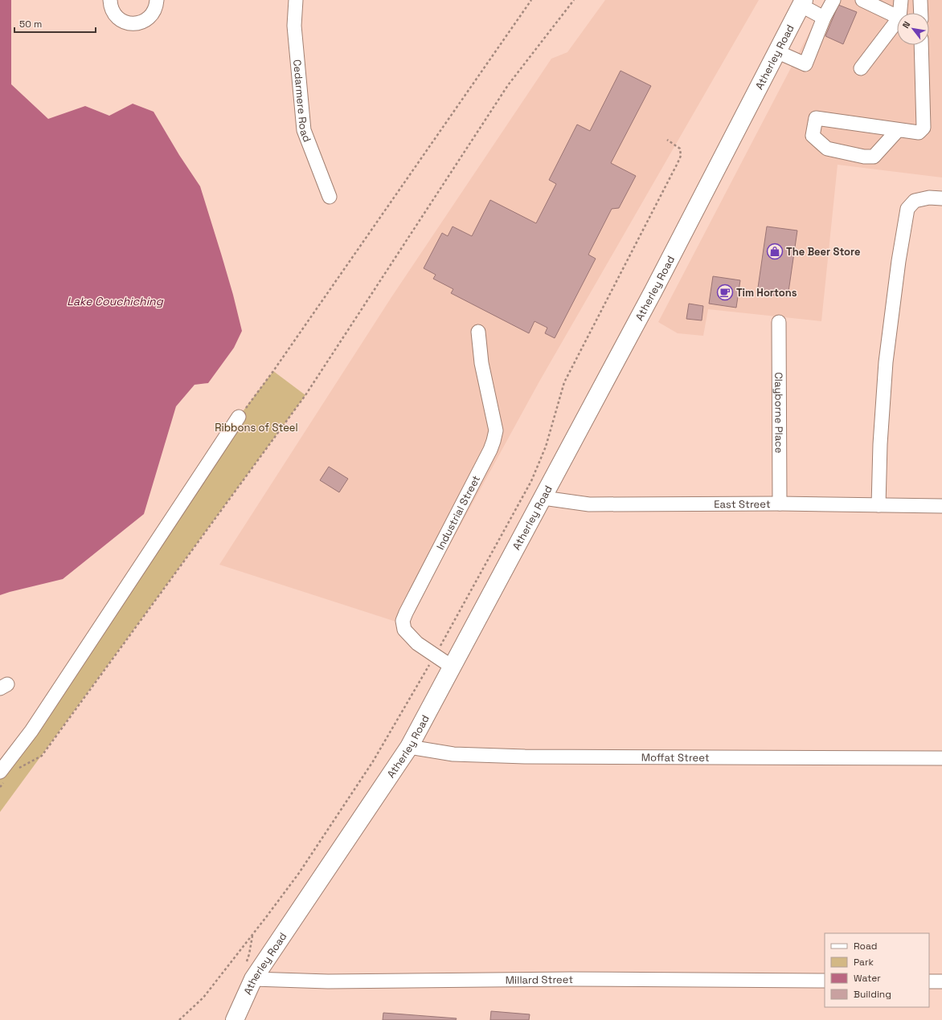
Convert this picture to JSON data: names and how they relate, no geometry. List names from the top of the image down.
{
  "streets": {
    "main road": ["Atherley Road"],
    "street": [
      "Cedarmere Road",
      "Clayborne Place",
      "East Street",
      "Industrial Street",
      "Moffat Street",
      "Millard Street"
    ]
  },
  "crossings": [
    ["Atherley Road", "East Street"],
    ["Atherley Road", "Industrial Street"],
    ["Atherley Road", "Moffat Street"],
    ["Atherley Road", "Millard Street"],
    ["Clayborne Place", "East Street"]
  ],
  "water": ["Lake Couchiching"],
  "parks": ["Ribbons of Steel"],
  "places": {
    "shop": ["The Beer Store"],
    "cafe": ["Tim Hortons"]
  },
  "legend": [
    "Road",
    "Park",
    "Water",
    "Building"
  ],
  "scale_bar": "50 m",
  "north": "top left"
}
